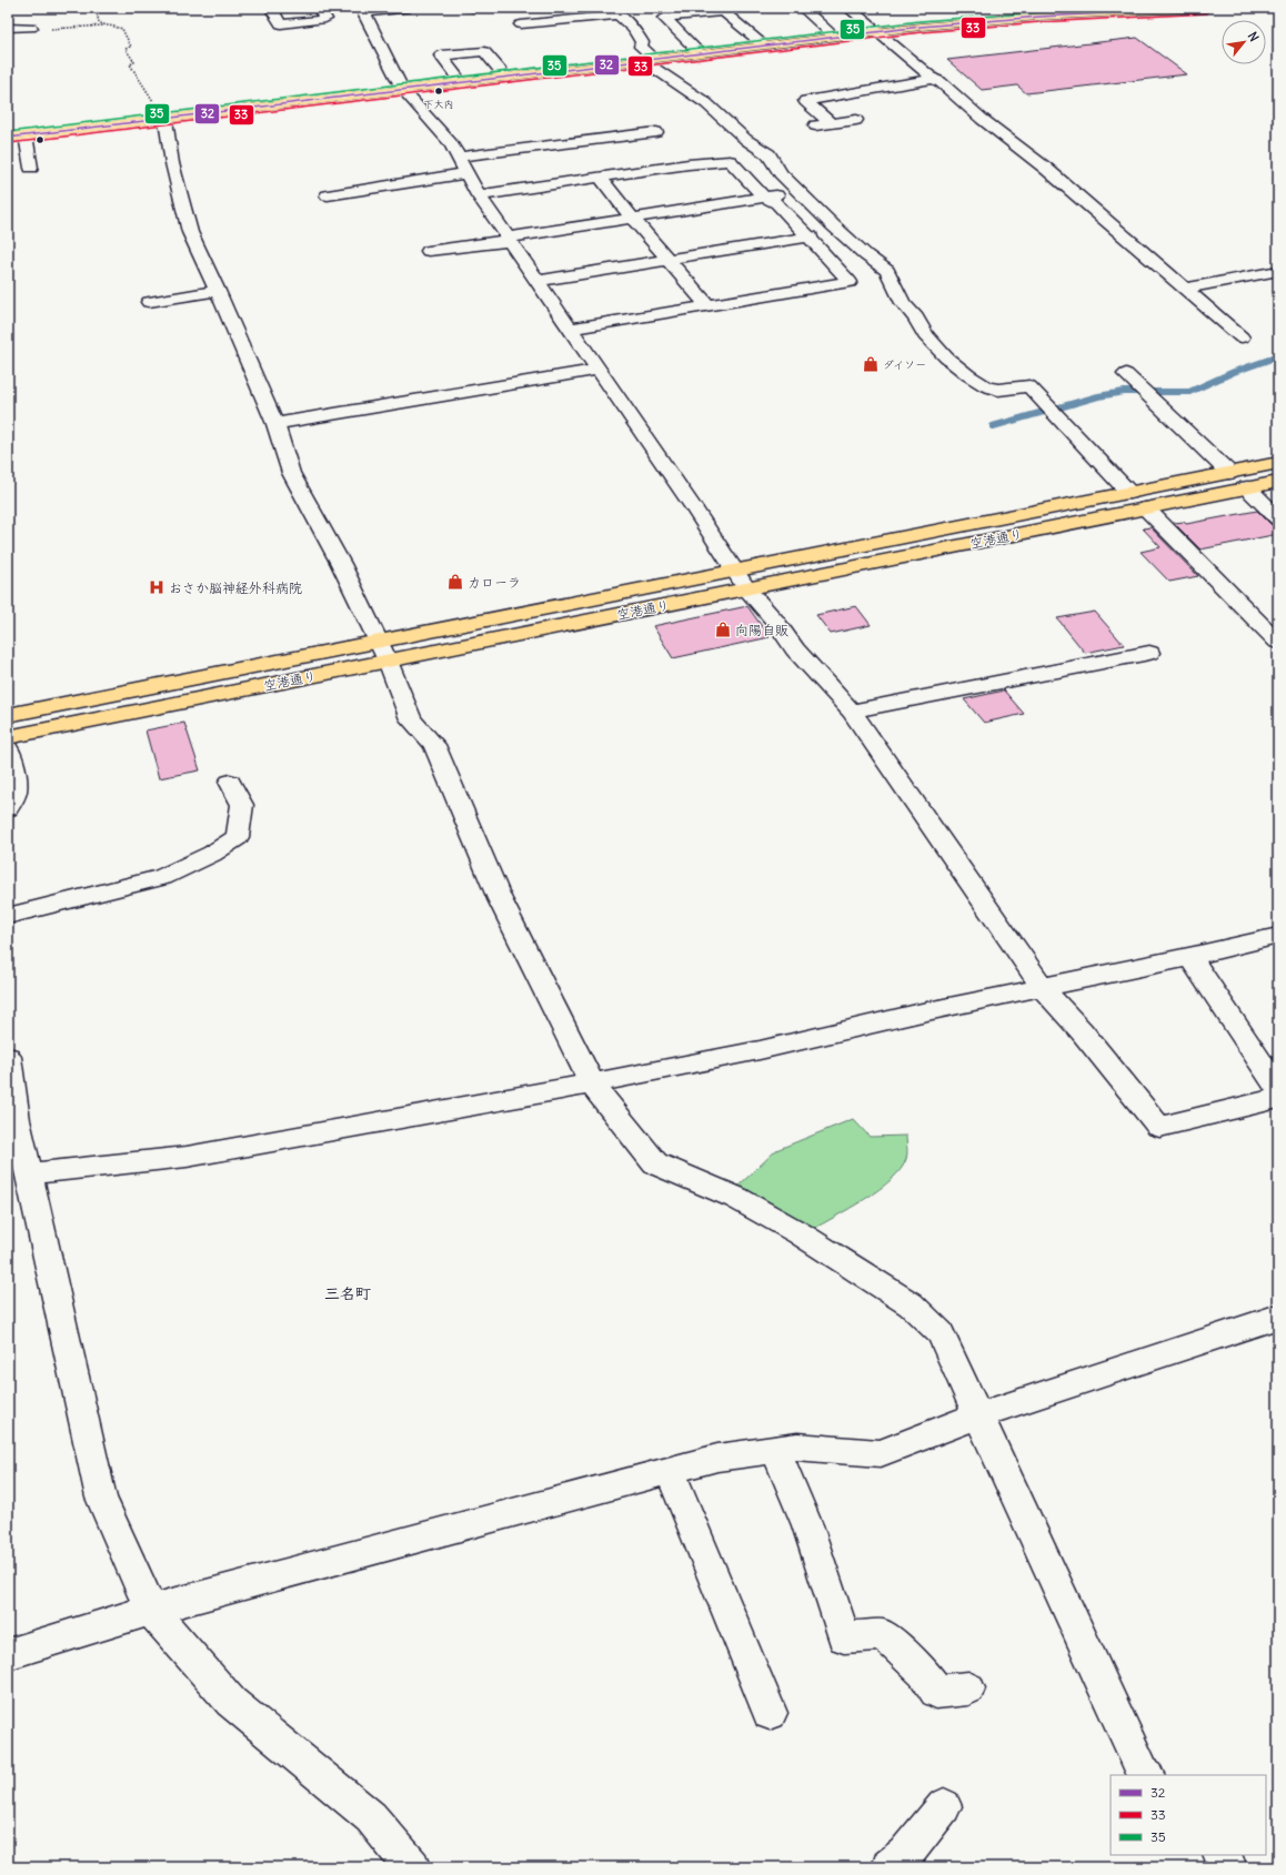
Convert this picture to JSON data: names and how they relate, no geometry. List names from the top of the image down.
{
  "streets": {
    "main road": ["空港通り"]
  },
  "districts": ["三名町"],
  "places": {
    "other": ["下大内"],
    "shop": ["ダイソー", "カローラ", "向陽自販"],
    "hospital": ["おさか脳神経外科病院"]
  },
  "lines": ["transit line 32", "transit line 35", "transit line 33"],
  "legend": ["32", "33", "35"],
  "north": "top right"
}
